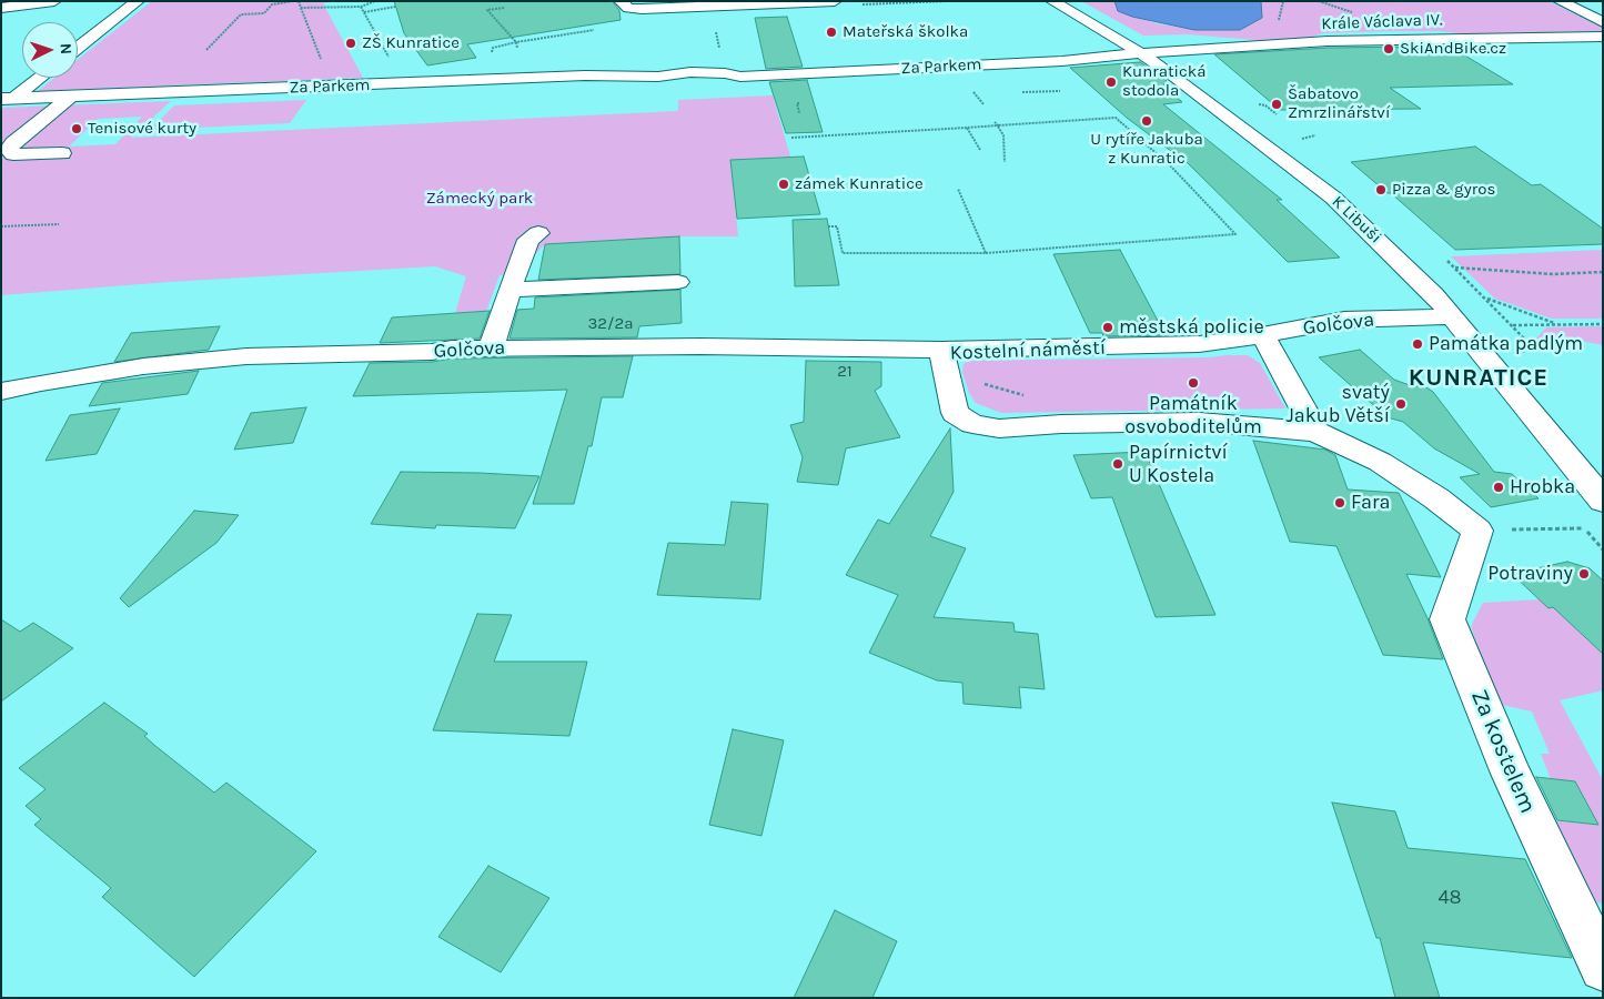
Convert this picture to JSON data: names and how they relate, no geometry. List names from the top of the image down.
{
  "streets": {
    "street": [
      "Krále Václava IV.",
      "Za Parkem",
      "K Libuši",
      "Golčova",
      "Kostelní náměstí",
      "Za kostelem"
    ]
  },
  "crossings": [
    ["Krále Václava IV.", "Za Parkem"],
    ["Krále Václava IV.", "K Libuši"],
    ["Za Parkem", "K Libuši"],
    ["K Libuši", "Golčova"],
    ["Golčova", "Kostelní náměstí"],
    ["Kostelní náměstí", "Za kostelem"]
  ],
  "districts": ["KUNRATICE"],
  "parks": ["Zámecký park"],
  "places": [
    "Mateřská školka",
    "ZŠ Kunratice",
    "SkiAndBike.cz",
    "Kunratická stodola",
    "Šabatovo Zmrzlinářství",
    "U rytíře Jakuba z Kunratic",
    "Tenisové kurty",
    "zámek Kunratice",
    "Pizza & gyros",
    "městská policie",
    "Památka padlým",
    "Památník osvoboditelům",
    "svatý Jakub Větší",
    "Papírnictví U Kostela",
    "Hrobka",
    "Fara",
    "Potraviny"
  ],
  "house_numbers": ["32/2a", "21", "48"],
  "north": "right"
}
